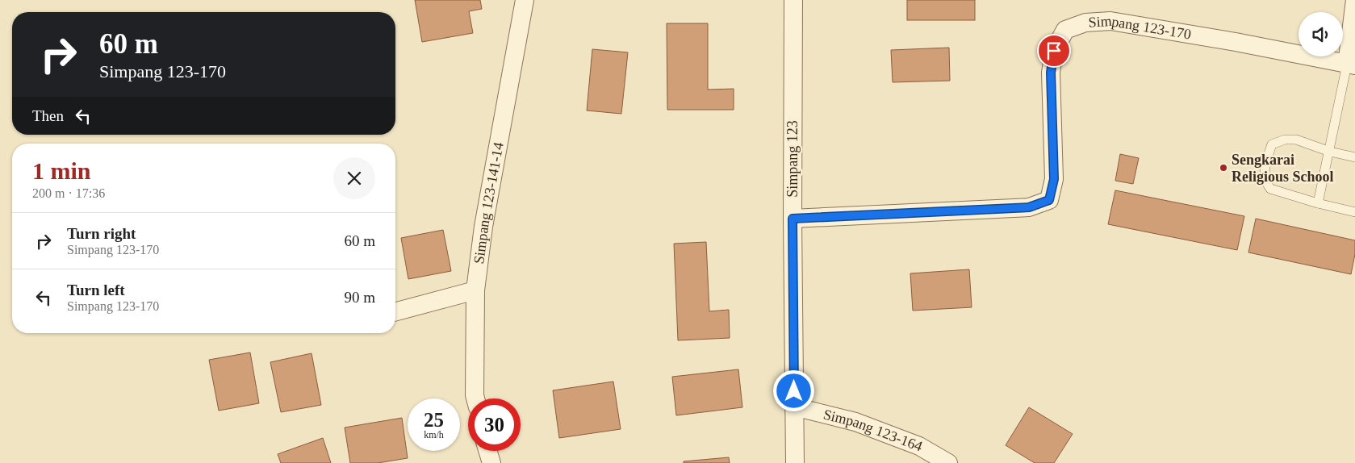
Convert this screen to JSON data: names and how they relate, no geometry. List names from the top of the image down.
{
  "streets": {
    "street": [
      "Simpang 123-170",
      "Simpang 123",
      "Simpang 123-141-14",
      "Simpang 123-164"
    ]
  },
  "crossings": [
    ["Simpang 123-170", "Simpang 123"],
    ["Simpang 123", "Simpang 123-164"]
  ],
  "places": ["Sengkarai Religious School"],
  "page": {
    "turn": ["60 m", "Simpang 123-170"],
    "then": "Then",
    "heading": ["1 min", "200 m · 17:36"],
    "list": [
      {
        "name": "Turn right",
        "note": "Simpang 123-170",
        "value": "60 m"
      },
      {
        "name": "Turn left",
        "note": "Simpang 123-170",
        "value": "90 m"
      }
    ],
    "speed": "25 km/h",
    "limit": "30"
  }
}
